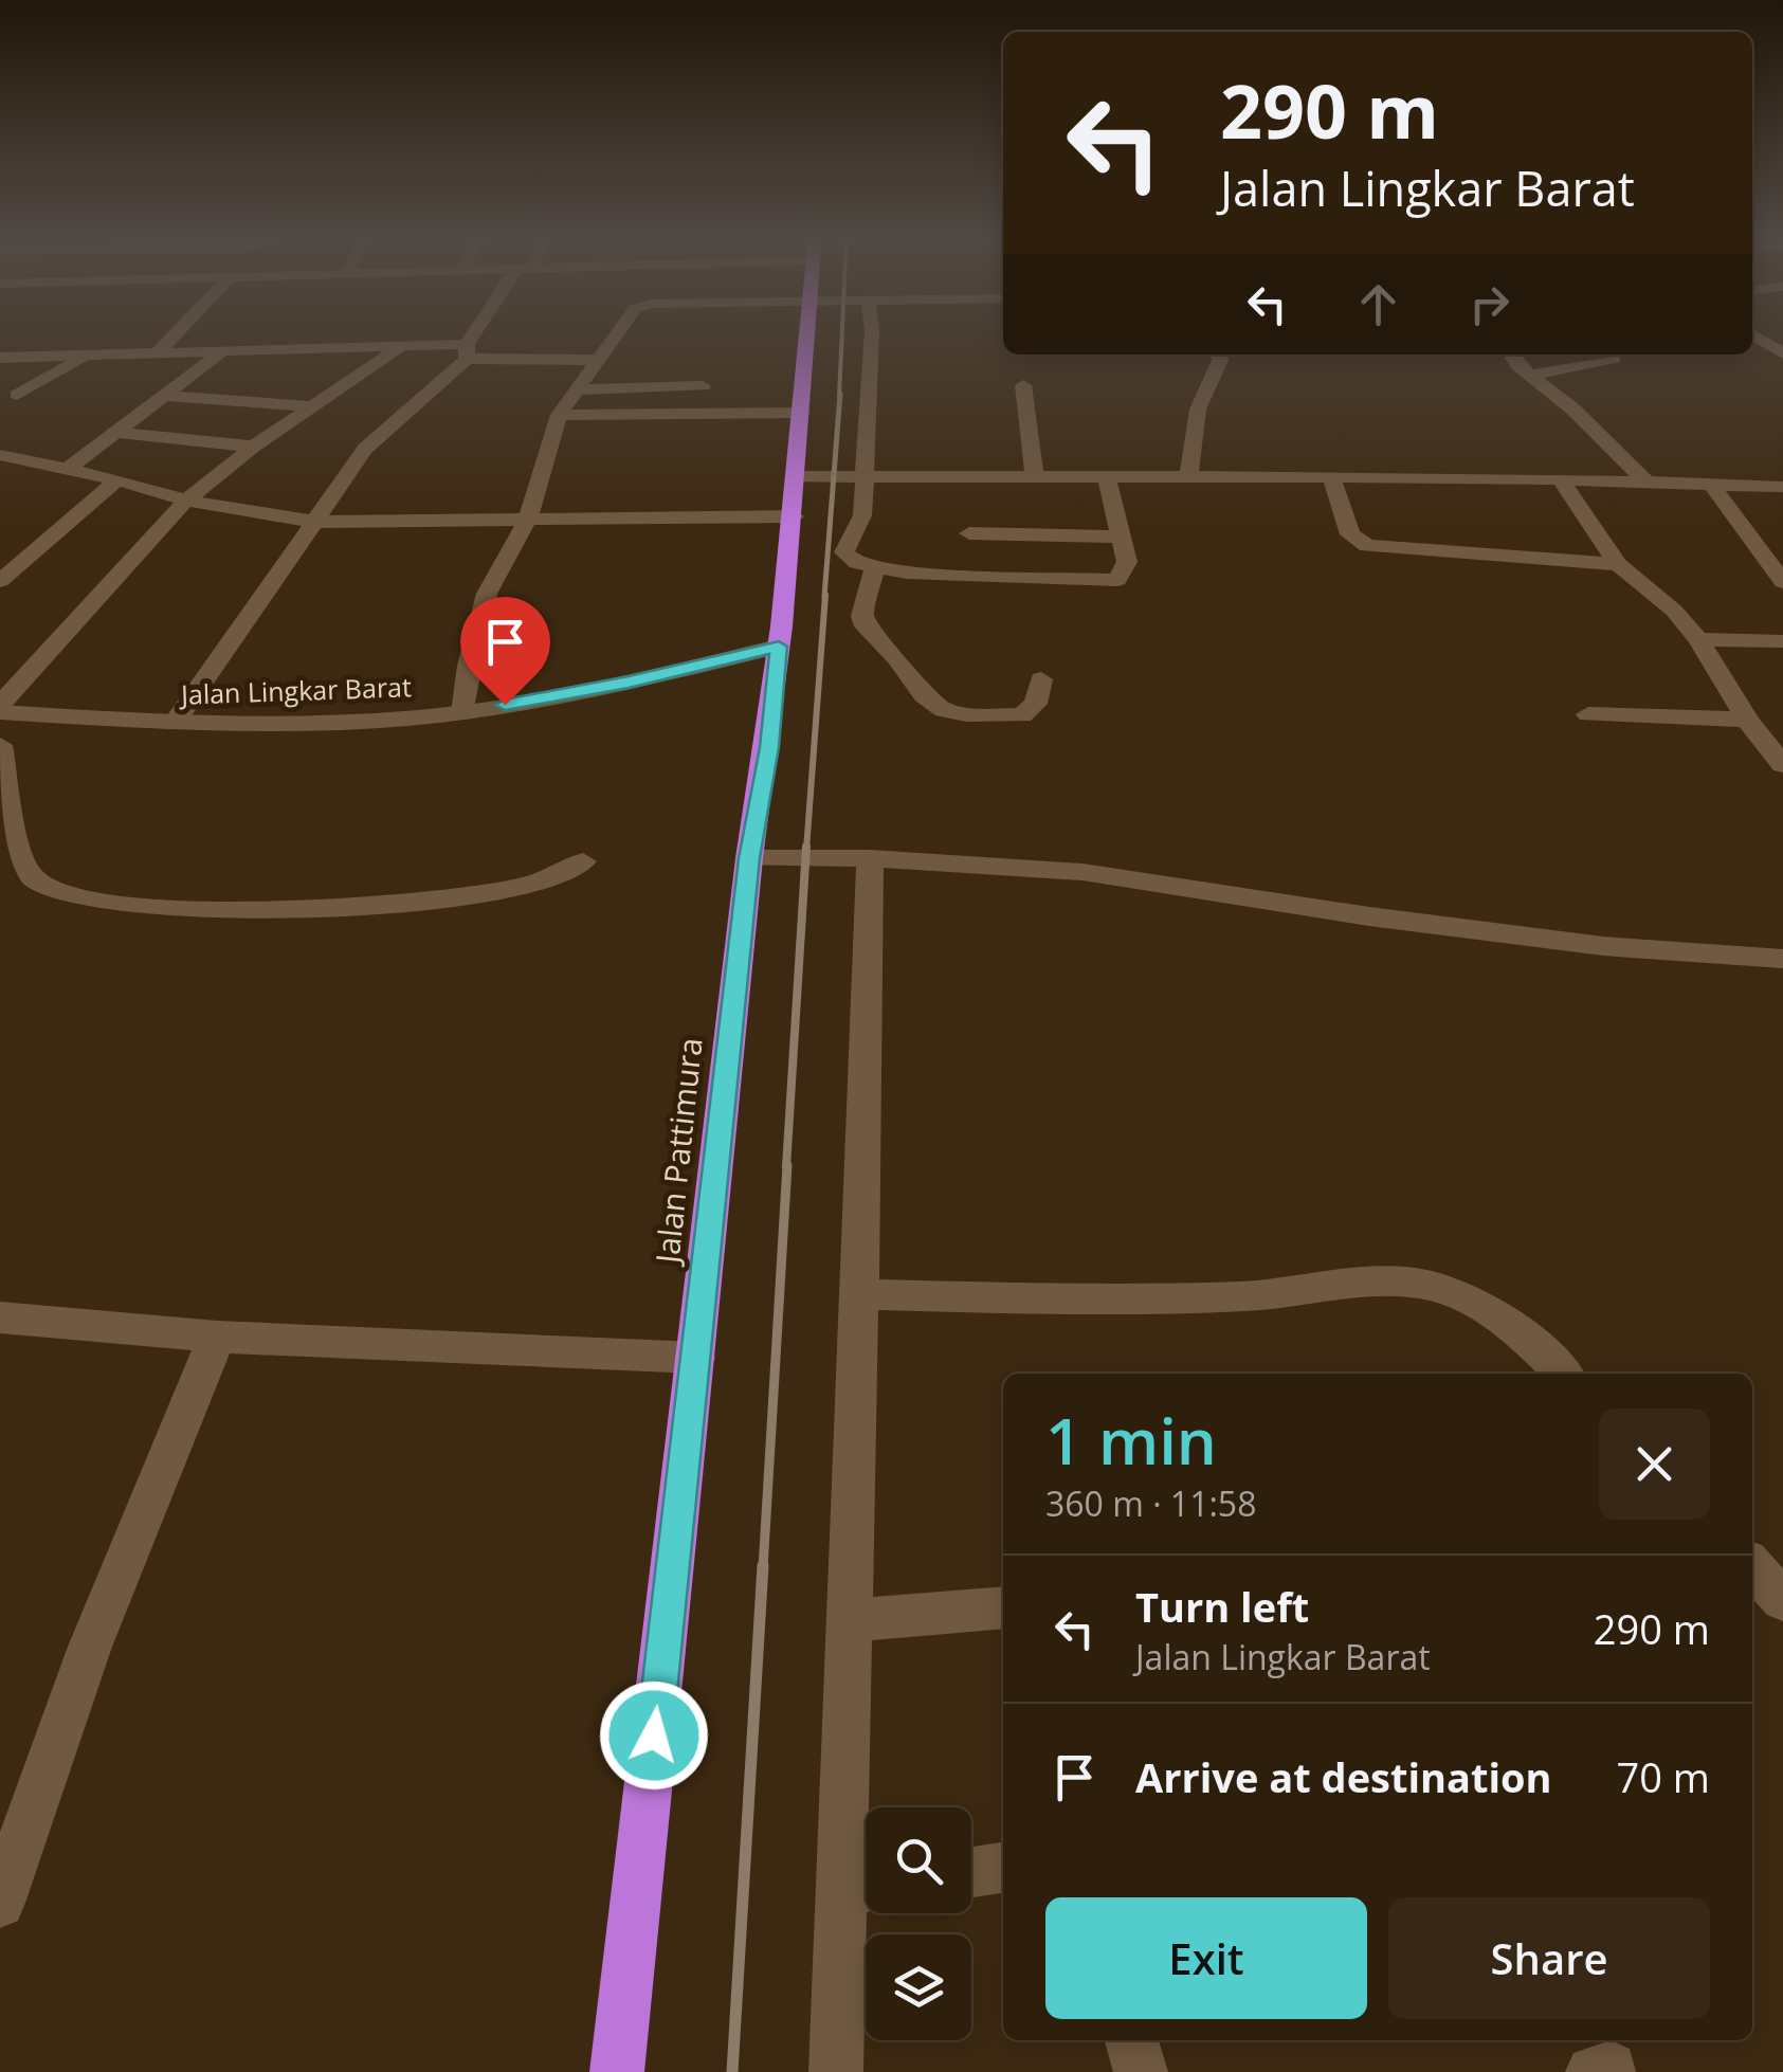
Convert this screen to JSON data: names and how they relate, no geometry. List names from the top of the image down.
{
  "streets": {
    "highway": ["Jalan Pattimura"],
    "street": ["Jalan Lingkar Barat"]
  },
  "crossings": [
    ["Jalan Lingkar Barat", "Jalan Pattimura"]
  ],
  "page": {
    "turn": ["290 m", "Jalan Lingkar Barat"],
    "heading": ["1 min", "360 m · 11:58"],
    "list": [
      {
        "name": "Turn left",
        "note": "Jalan Lingkar Barat",
        "value": "290 m"
      },
      {
        "name": "Arrive at destination",
        "value": "70 m"
      }
    ],
    "buttons": ["Exit", "Share"]
  }
}
